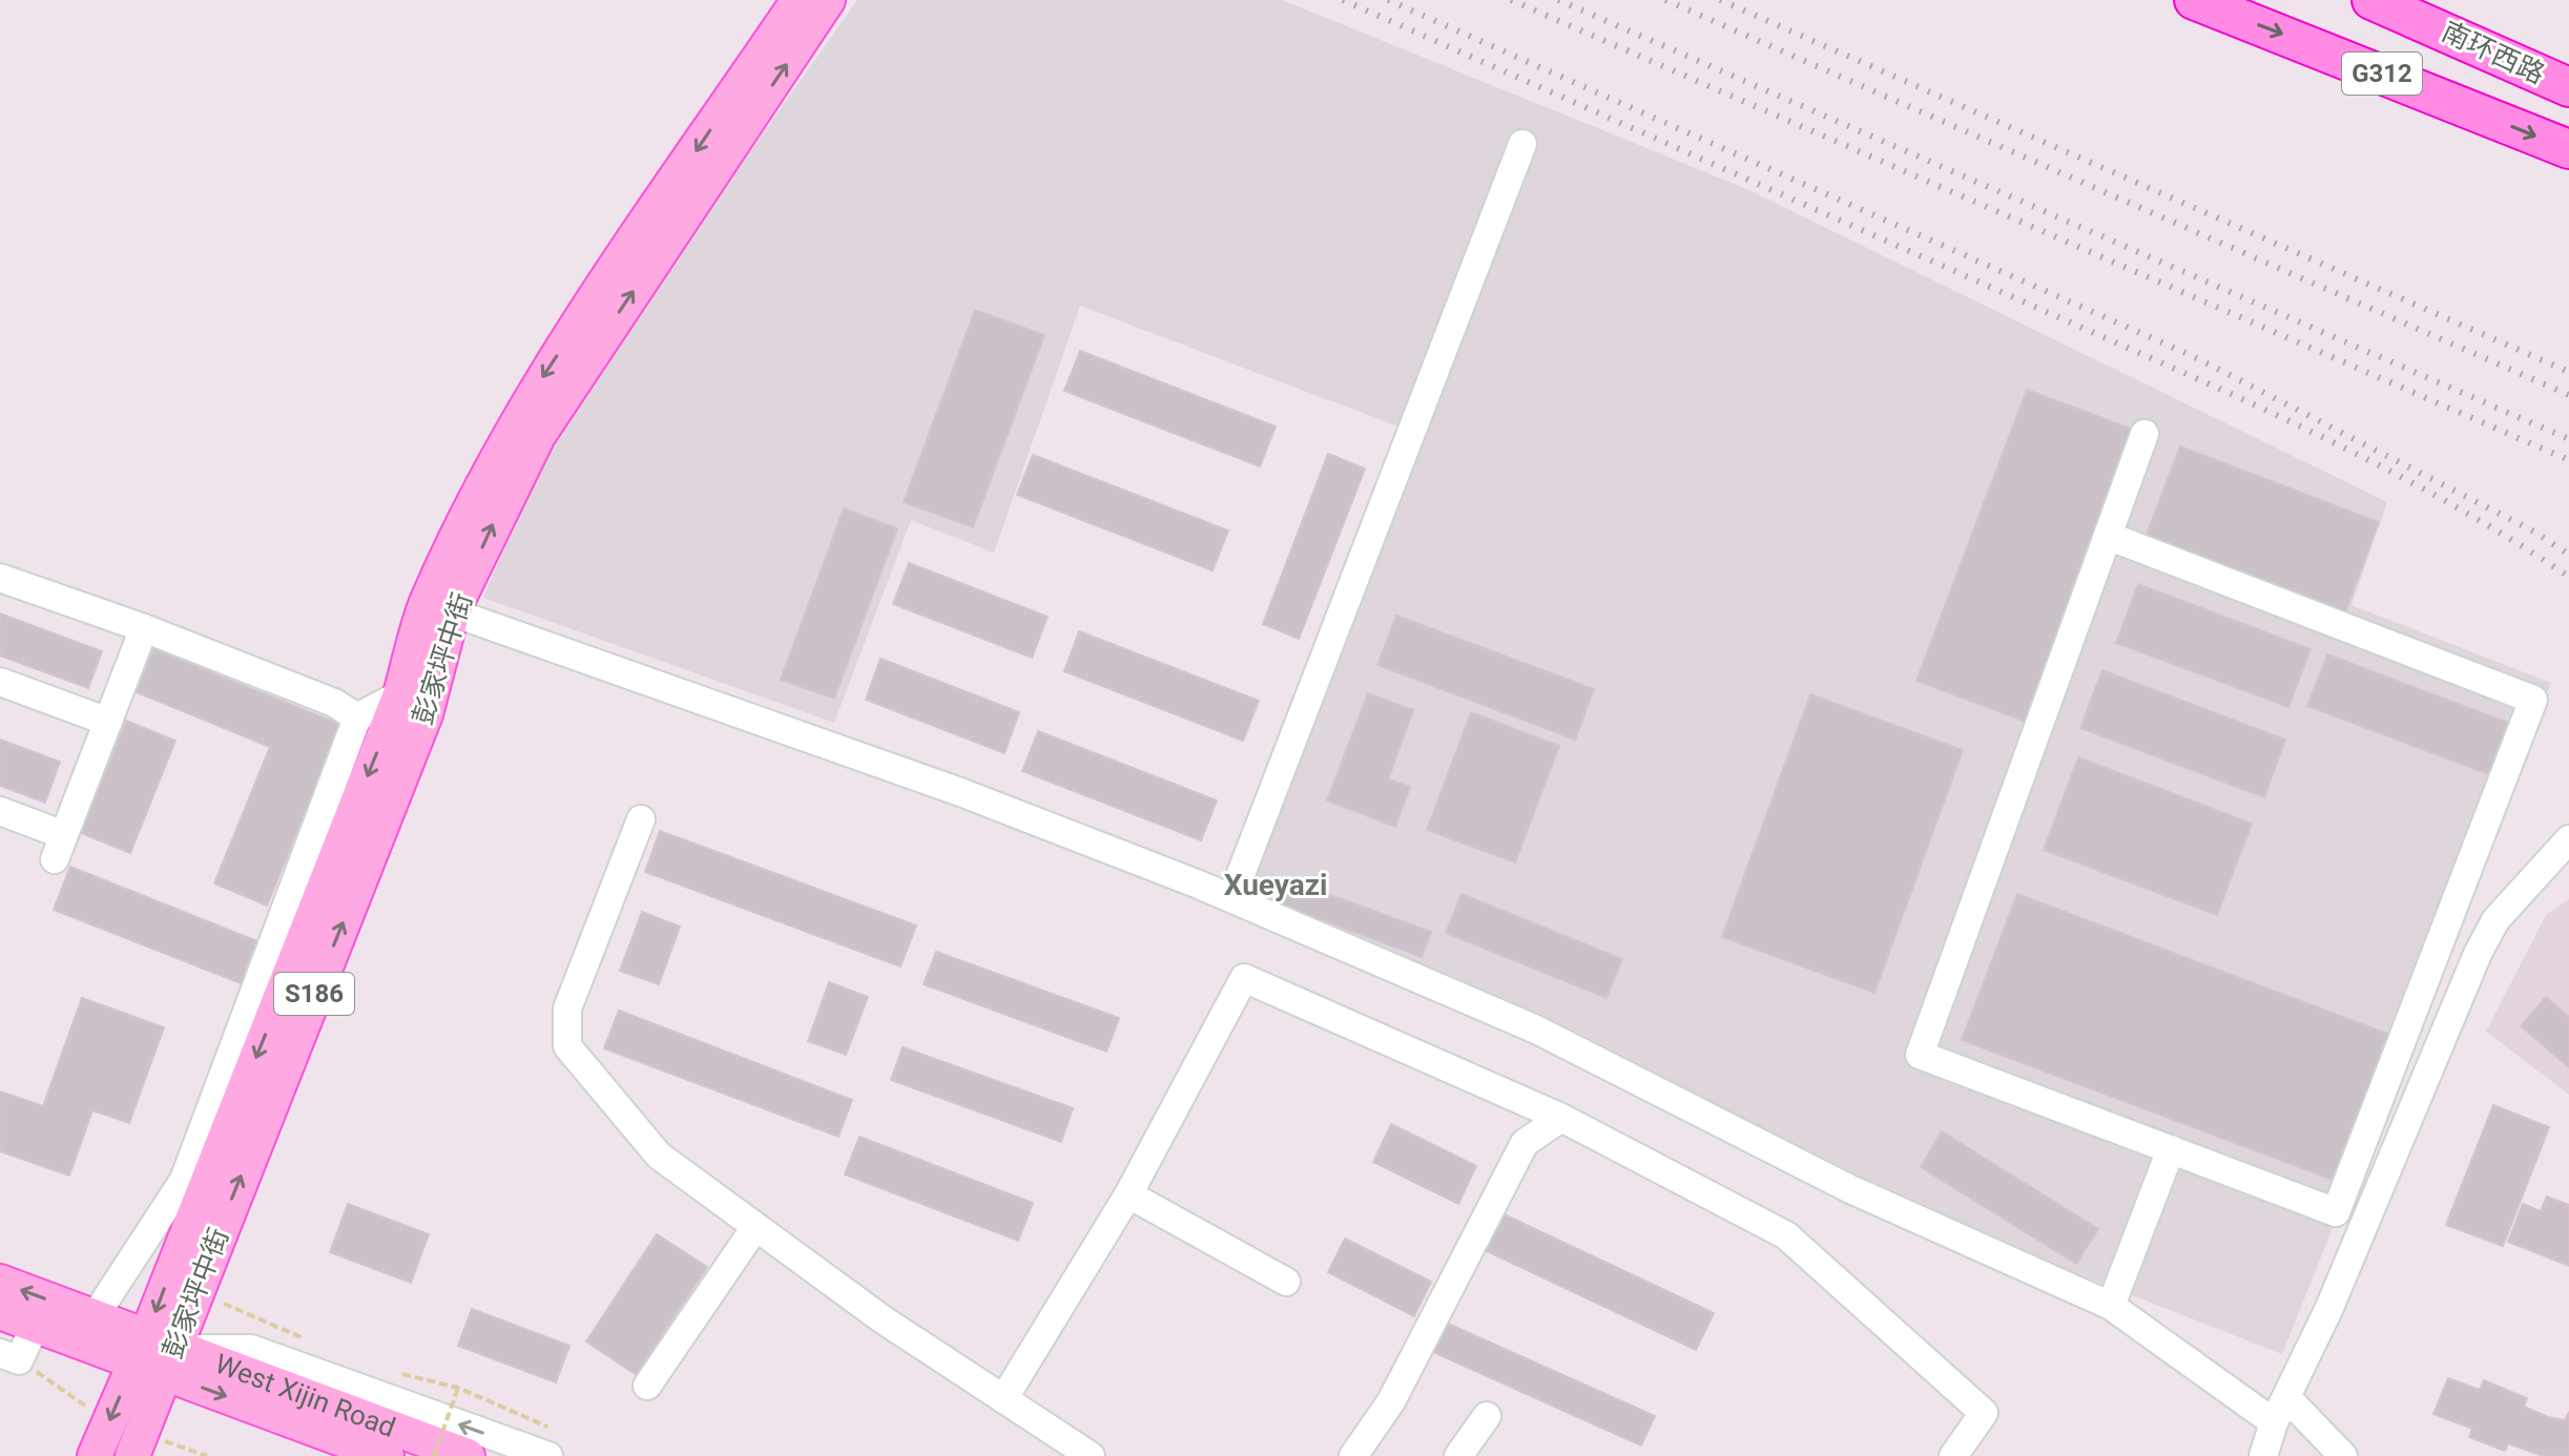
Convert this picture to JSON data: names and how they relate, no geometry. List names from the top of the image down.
{
  "streets": {
    "highway": ["南环西路", "G312"],
    "main road": ["彭家坪中街", "S186", "West Xijin Road"]
  },
  "crossings": [
    ["彭家坪中街", "West Xijin Road"]
  ],
  "districts": ["Xueyazi"]
}
